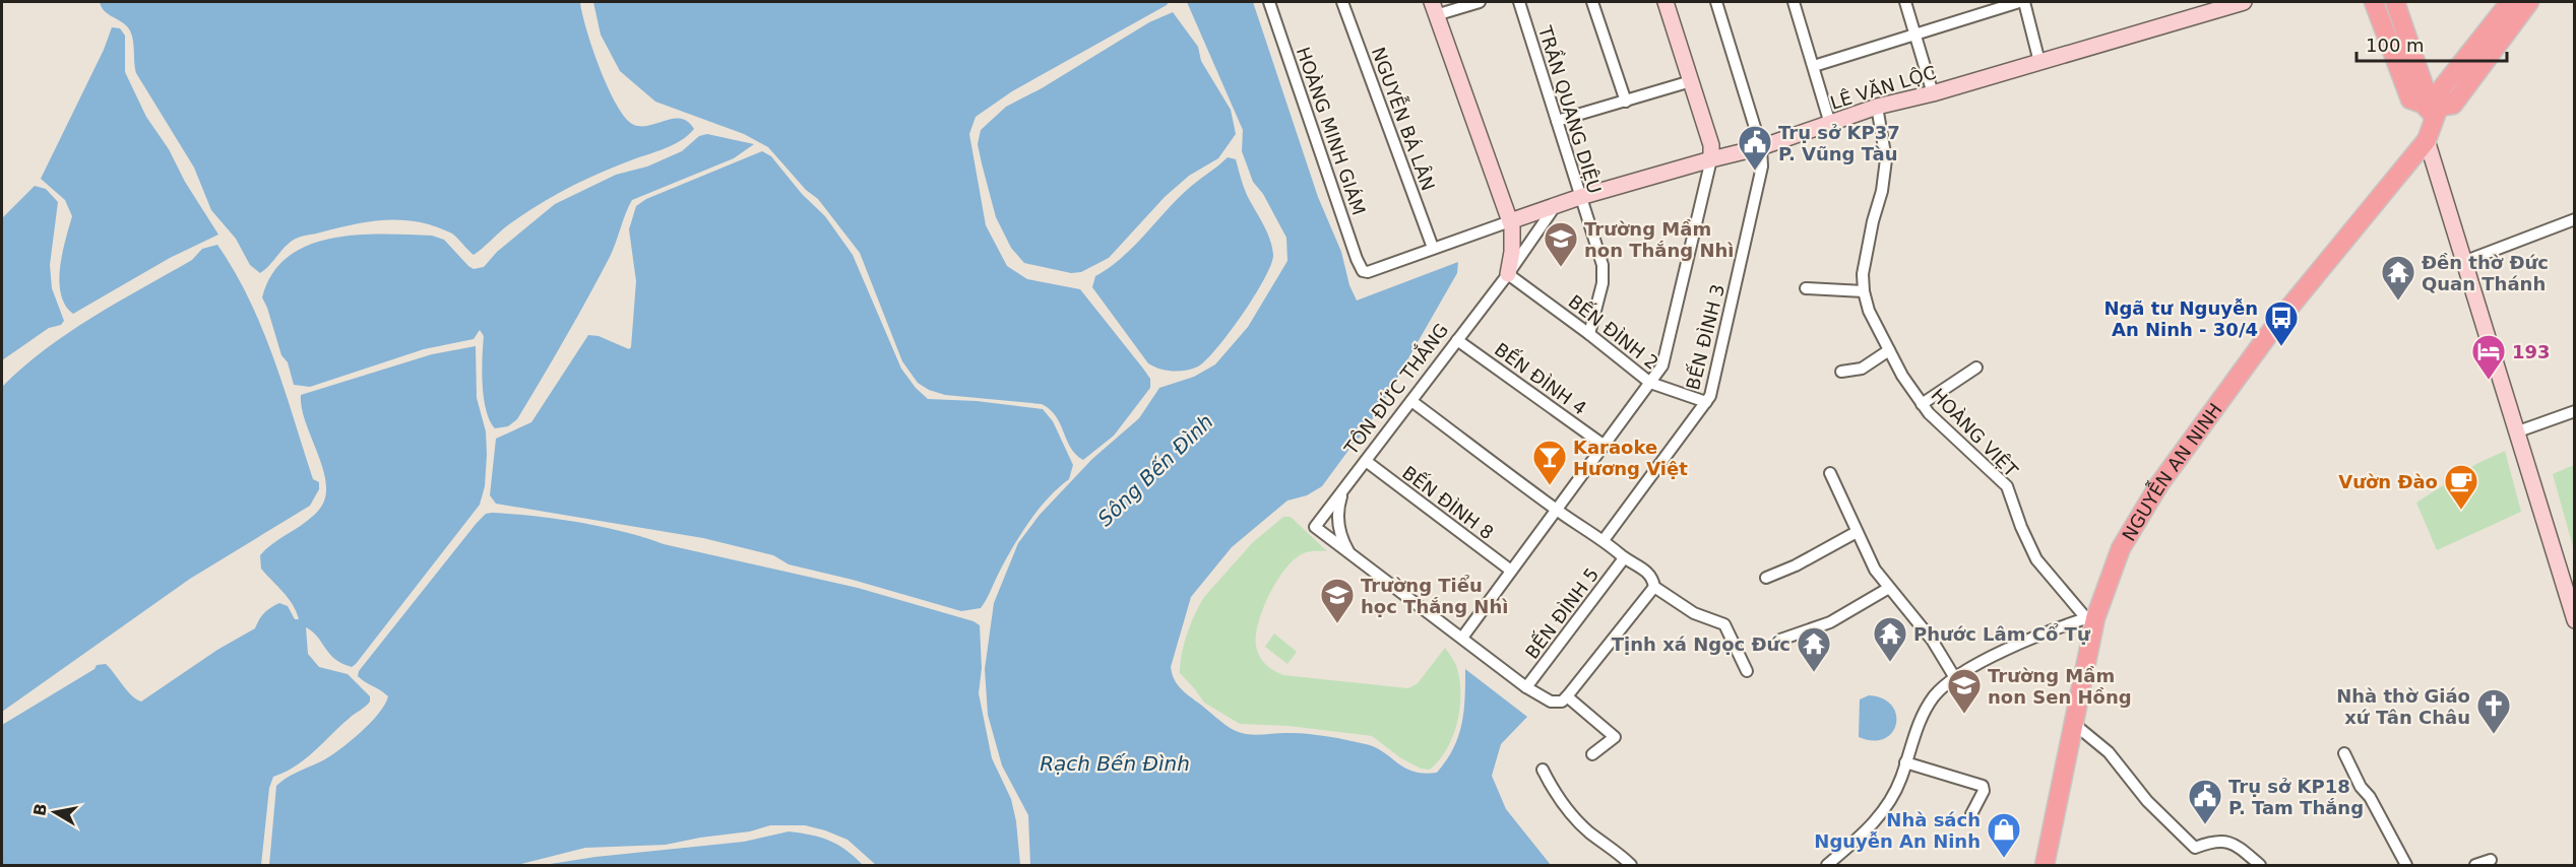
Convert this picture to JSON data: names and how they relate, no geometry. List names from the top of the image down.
{
  "streets": {
    "main road": ["NGUYỄN AN NINH"],
    "street": [
      "LÊ VĂN LỘC",
      "TRẦN QUANG DIỆU",
      "NGUYỄN BÁ LÂN",
      "HOÀNG MINH GIÁM",
      "BẾN ĐÌNH 2",
      "BẾN ĐÌNH 3",
      "BẾN ĐÌNH 4",
      "TÔN ĐỨC THẮNG",
      "HOÀNG VIỆT",
      "BẾN ĐÌNH 8",
      "BẾN ĐÌNH 5"
    ]
  },
  "crossings": [
    ["LÊ VĂN LỘC", "TRẦN QUANG DIỆU"],
    ["LÊ VĂN LỘC", "NGUYỄN BÁ LÂN"],
    ["LÊ VĂN LỘC", "HOÀNG MINH GIÁM"],
    ["LÊ VĂN LỘC", "BẾN ĐÌNH 3"],
    ["LÊ VĂN LỘC", "TÔN ĐỨC THẮNG"],
    ["LÊ VĂN LỘC", "HOÀNG VIỆT"],
    ["TRẦN QUANG DIỆU", "BẾN ĐÌNH 2"],
    ["BẾN ĐÌNH 2", "BẾN ĐÌNH 3"],
    ["BẾN ĐÌNH 2", "TÔN ĐỨC THẮNG"],
    ["BẾN ĐÌNH 4", "TÔN ĐỨC THẮNG"],
    ["TÔN ĐỨC THẮNG", "BẾN ĐÌNH 8"],
    ["HOÀNG VIỆT", "NGUYỄN AN NINH"]
  ],
  "water": ["Sông Bến Đình", "Rạch Bến Đình"],
  "places": {
    "public building": ["Trụ sở KP37 P. Vũng Tàu", "Trụ sở KP18 P. Tam Thắng"],
    "school or university": ["Trường Mầm non Thắng Nhì", "Trường Tiểu học Thắng Nhì", "Trường Mầm non Sen Hồng"],
    "temple": ["Đền thờ Đức Quan Thánh", "Phước Lâm Cổ Tự", "Tịnh xá Ngọc Đức"],
    "bus stop": ["Ngã tư Nguyễn An Ninh - 30/4"],
    "hotel": ["193"],
    "bar": ["Karaoke Hương Việt"],
    "cafe": ["Vườn Đào"],
    "church": ["Nhà thờ Giáo xứ Tân Châu"],
    "shop": ["Nhà sách Nguyễn An Ninh"]
  },
  "scale_bar": "100 m",
  "north": "left"
}
